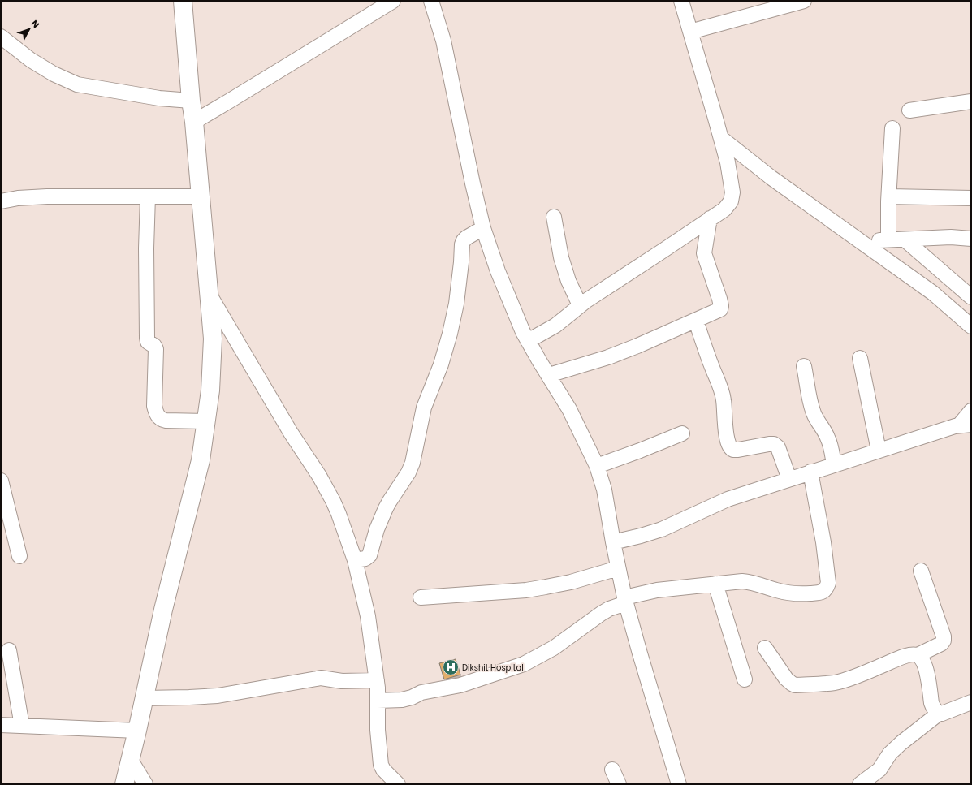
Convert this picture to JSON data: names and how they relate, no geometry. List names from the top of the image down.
{
  "places": {
    "hospital": ["Dikshit Hospital"]
  },
  "north": "top right"
}
